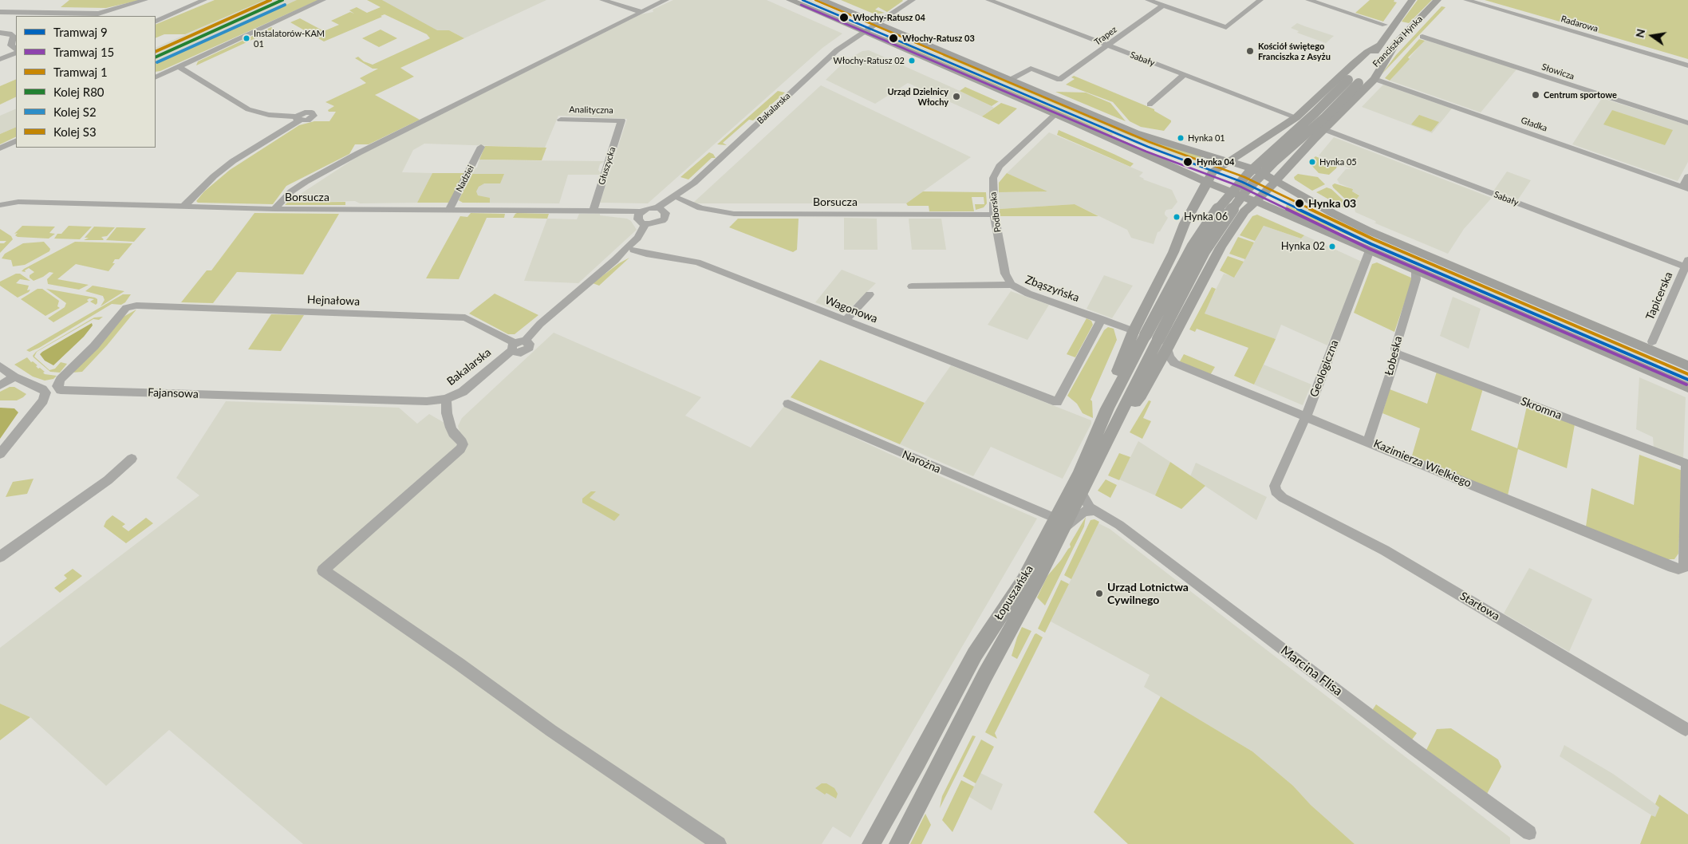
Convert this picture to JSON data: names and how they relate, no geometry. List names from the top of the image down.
{
  "streets": {
    "main road": ["Franciszka Hynka", "Łopuszańska"],
    "street": [
      "Radarowa",
      "Trapez",
      "Sabały",
      "Słowicza",
      "Bakalarska",
      "Analityczna",
      "Gładka",
      "Głuszycka",
      "Nadziei",
      "Borsucza",
      "Podborska",
      "Zbąszyńska",
      "Tapicerska",
      "Hejnałowa",
      "Wagonowa",
      "Łobeska",
      "Geologiczna",
      "Fajansowa",
      "Skromna",
      "Narożna",
      "Kazimierza Wielkiego",
      "Startowa",
      "Marcina Flisa"
    ]
  },
  "crossings": [
    ["Trapez", "Sabały"],
    ["Sabały", "Tapicerska"],
    ["Bakalarska", "Borsucza"],
    ["Bakalarska", "Hejnałowa"],
    ["Bakalarska", "Wagonowa"],
    ["Bakalarska", "Fajansowa"],
    ["Analityczna", "Głuszycka"],
    ["Głuszycka", "Borsucza"],
    ["Nadziei", "Borsucza"],
    ["Borsucza", "Podborska"],
    ["Podborska", "Zbąszyńska"],
    ["Zbąszyńska", "Wagonowa"],
    ["Zbąszyńska", "Łopuszańska"],
    ["Hejnałowa", "Fajansowa"],
    ["Łobeska", "Skromna"],
    ["Łobeska", "Kazimierza Wielkiego"],
    ["Geologiczna", "Kazimierza Wielkiego"],
    ["Geologiczna", "Startowa"],
    ["Skromna", "Kazimierza Wielkiego"],
    ["Narożna", "Łopuszańska"],
    ["Kazimierza Wielkiego", "Łopuszańska"],
    ["Łopuszańska", "Marcina Flisa"]
  ],
  "places": [
    "Włochy-Ratusz 04",
    "Instalatorów-KAM 01",
    "Włochy-Ratusz 03",
    "Kościół świętego Franciszka z Asyżu",
    "Włochy-Ratusz 02",
    "Centrum sportowe",
    "Urząd Dzielnicy Włochy",
    "Hynka 01",
    "Hynka 04",
    "Hynka 05",
    "Hynka 03",
    "Hynka 06",
    "Hynka 02",
    "Urząd Lotnictwa Cywilnego"
  ],
  "lines": [
    "tram line 9",
    "tram line 1",
    "rail line R80",
    "rail line S3",
    "tram line 15",
    "rail line S2"
  ],
  "legend": [
    "Tramwaj 9",
    "Tramwaj 15",
    "Tramwaj 1",
    "Kolej R80",
    "Kolej S2",
    "Kolej S3"
  ],
  "north": "left"
}
